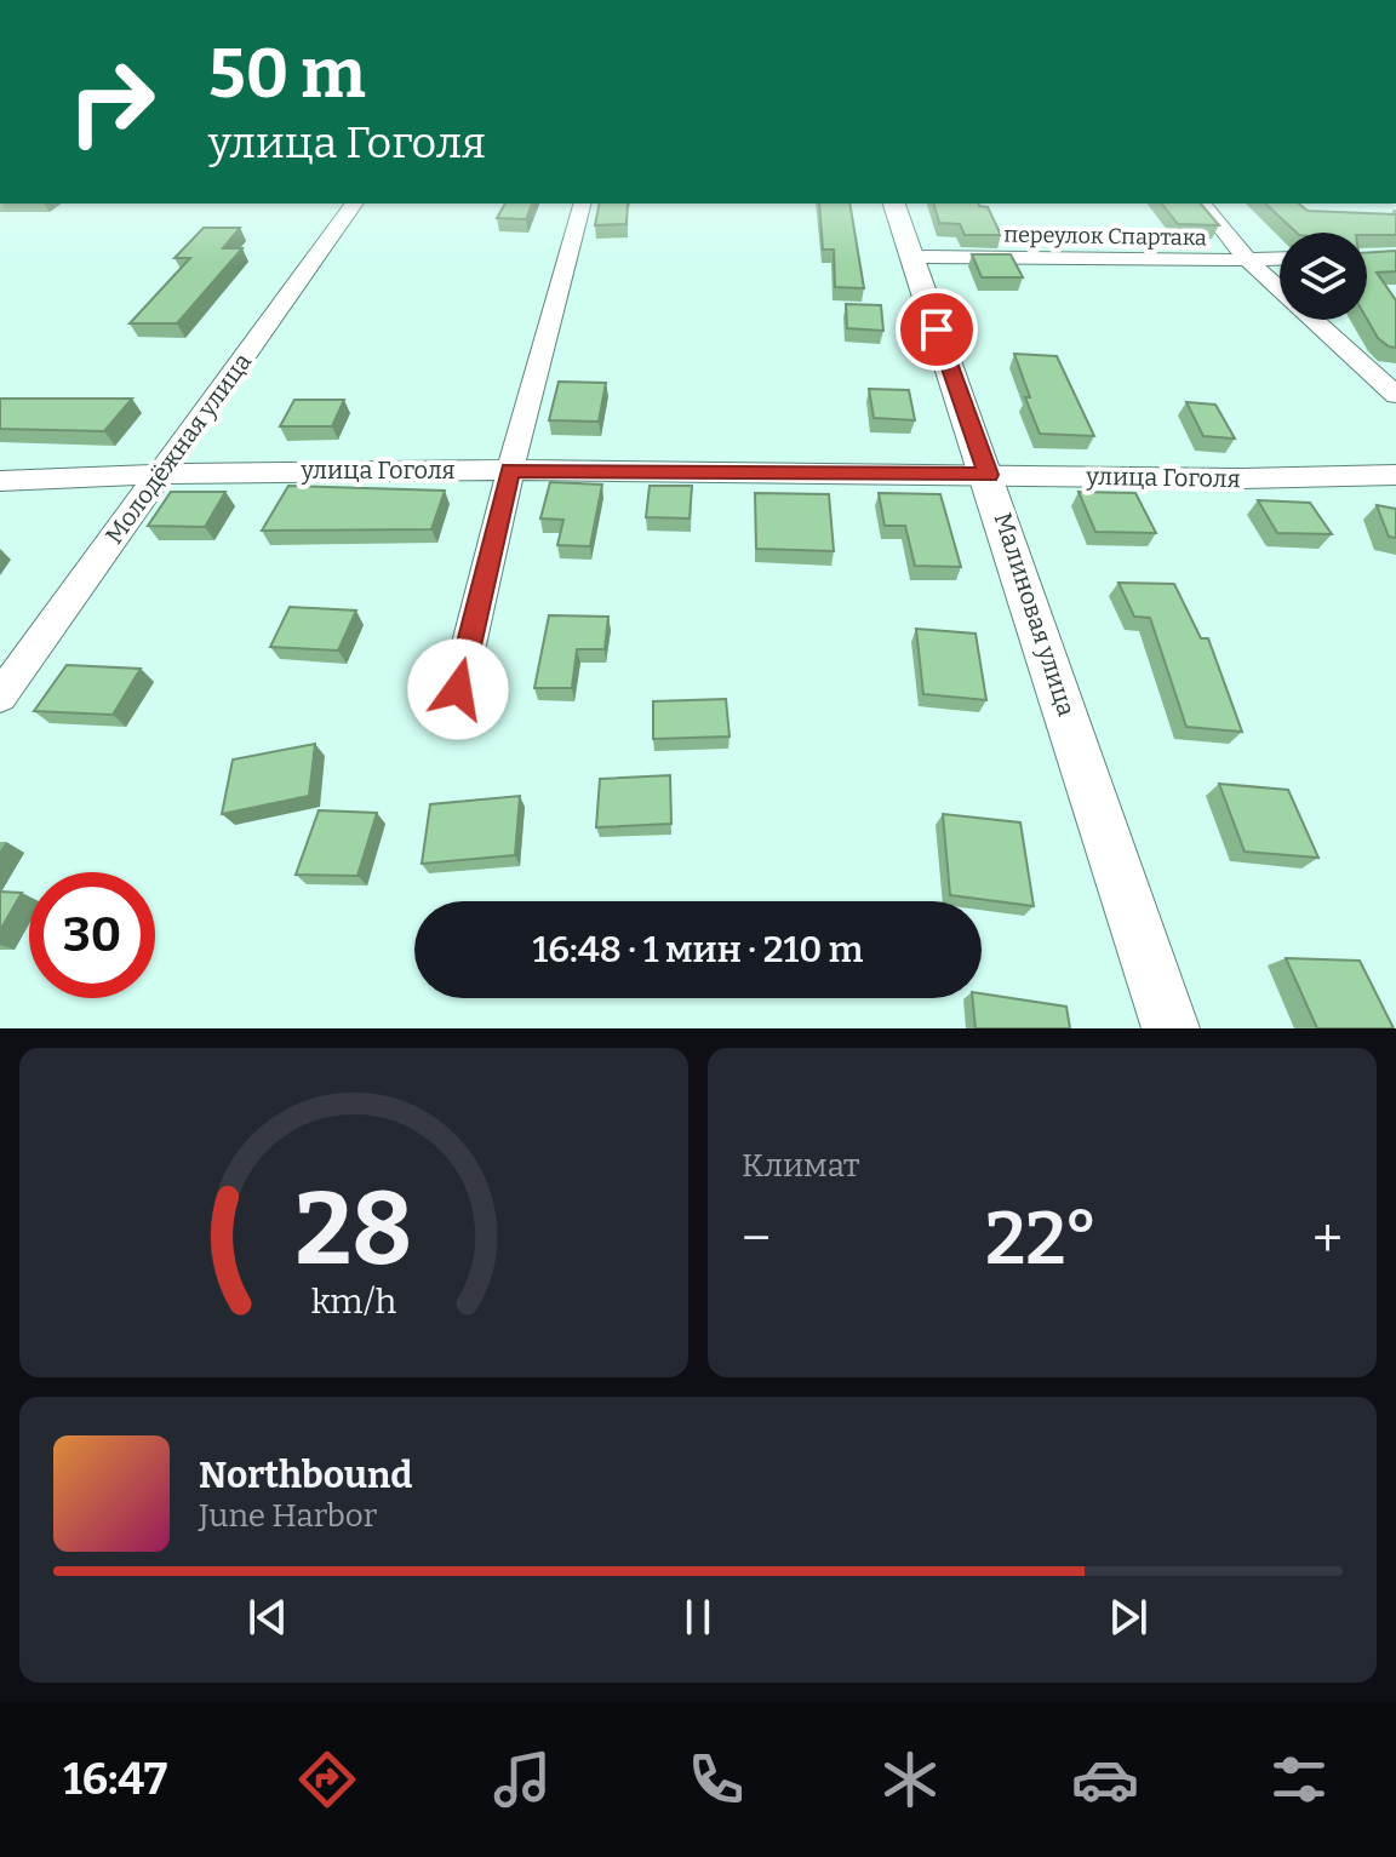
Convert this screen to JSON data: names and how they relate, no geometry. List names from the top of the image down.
{
  "streets": {
    "street": [
      "переулок Спартака",
      "Молодёжная улица",
      "улица Гоголя",
      "Малиновая улица"
    ]
  },
  "crossings": [
    ["переулок Спартака", "Малиновая улица"],
    ["Молодёжная улица", "улица Гоголя"],
    ["улица Гоголя", "Малиновая улица"]
  ],
  "page": {
    "turn": ["50 m", "улица Гоголя"],
    "limit": "30",
    "trip": "16:48 · 1 мин · 210 m",
    "tile": "Климат",
    "heat": ["−", "22°", "+"],
    "song": ["Northbound", "June Harbor"],
    "tabs": "16:47",
    "gauge": ["28", "km/h"]
  }
}
